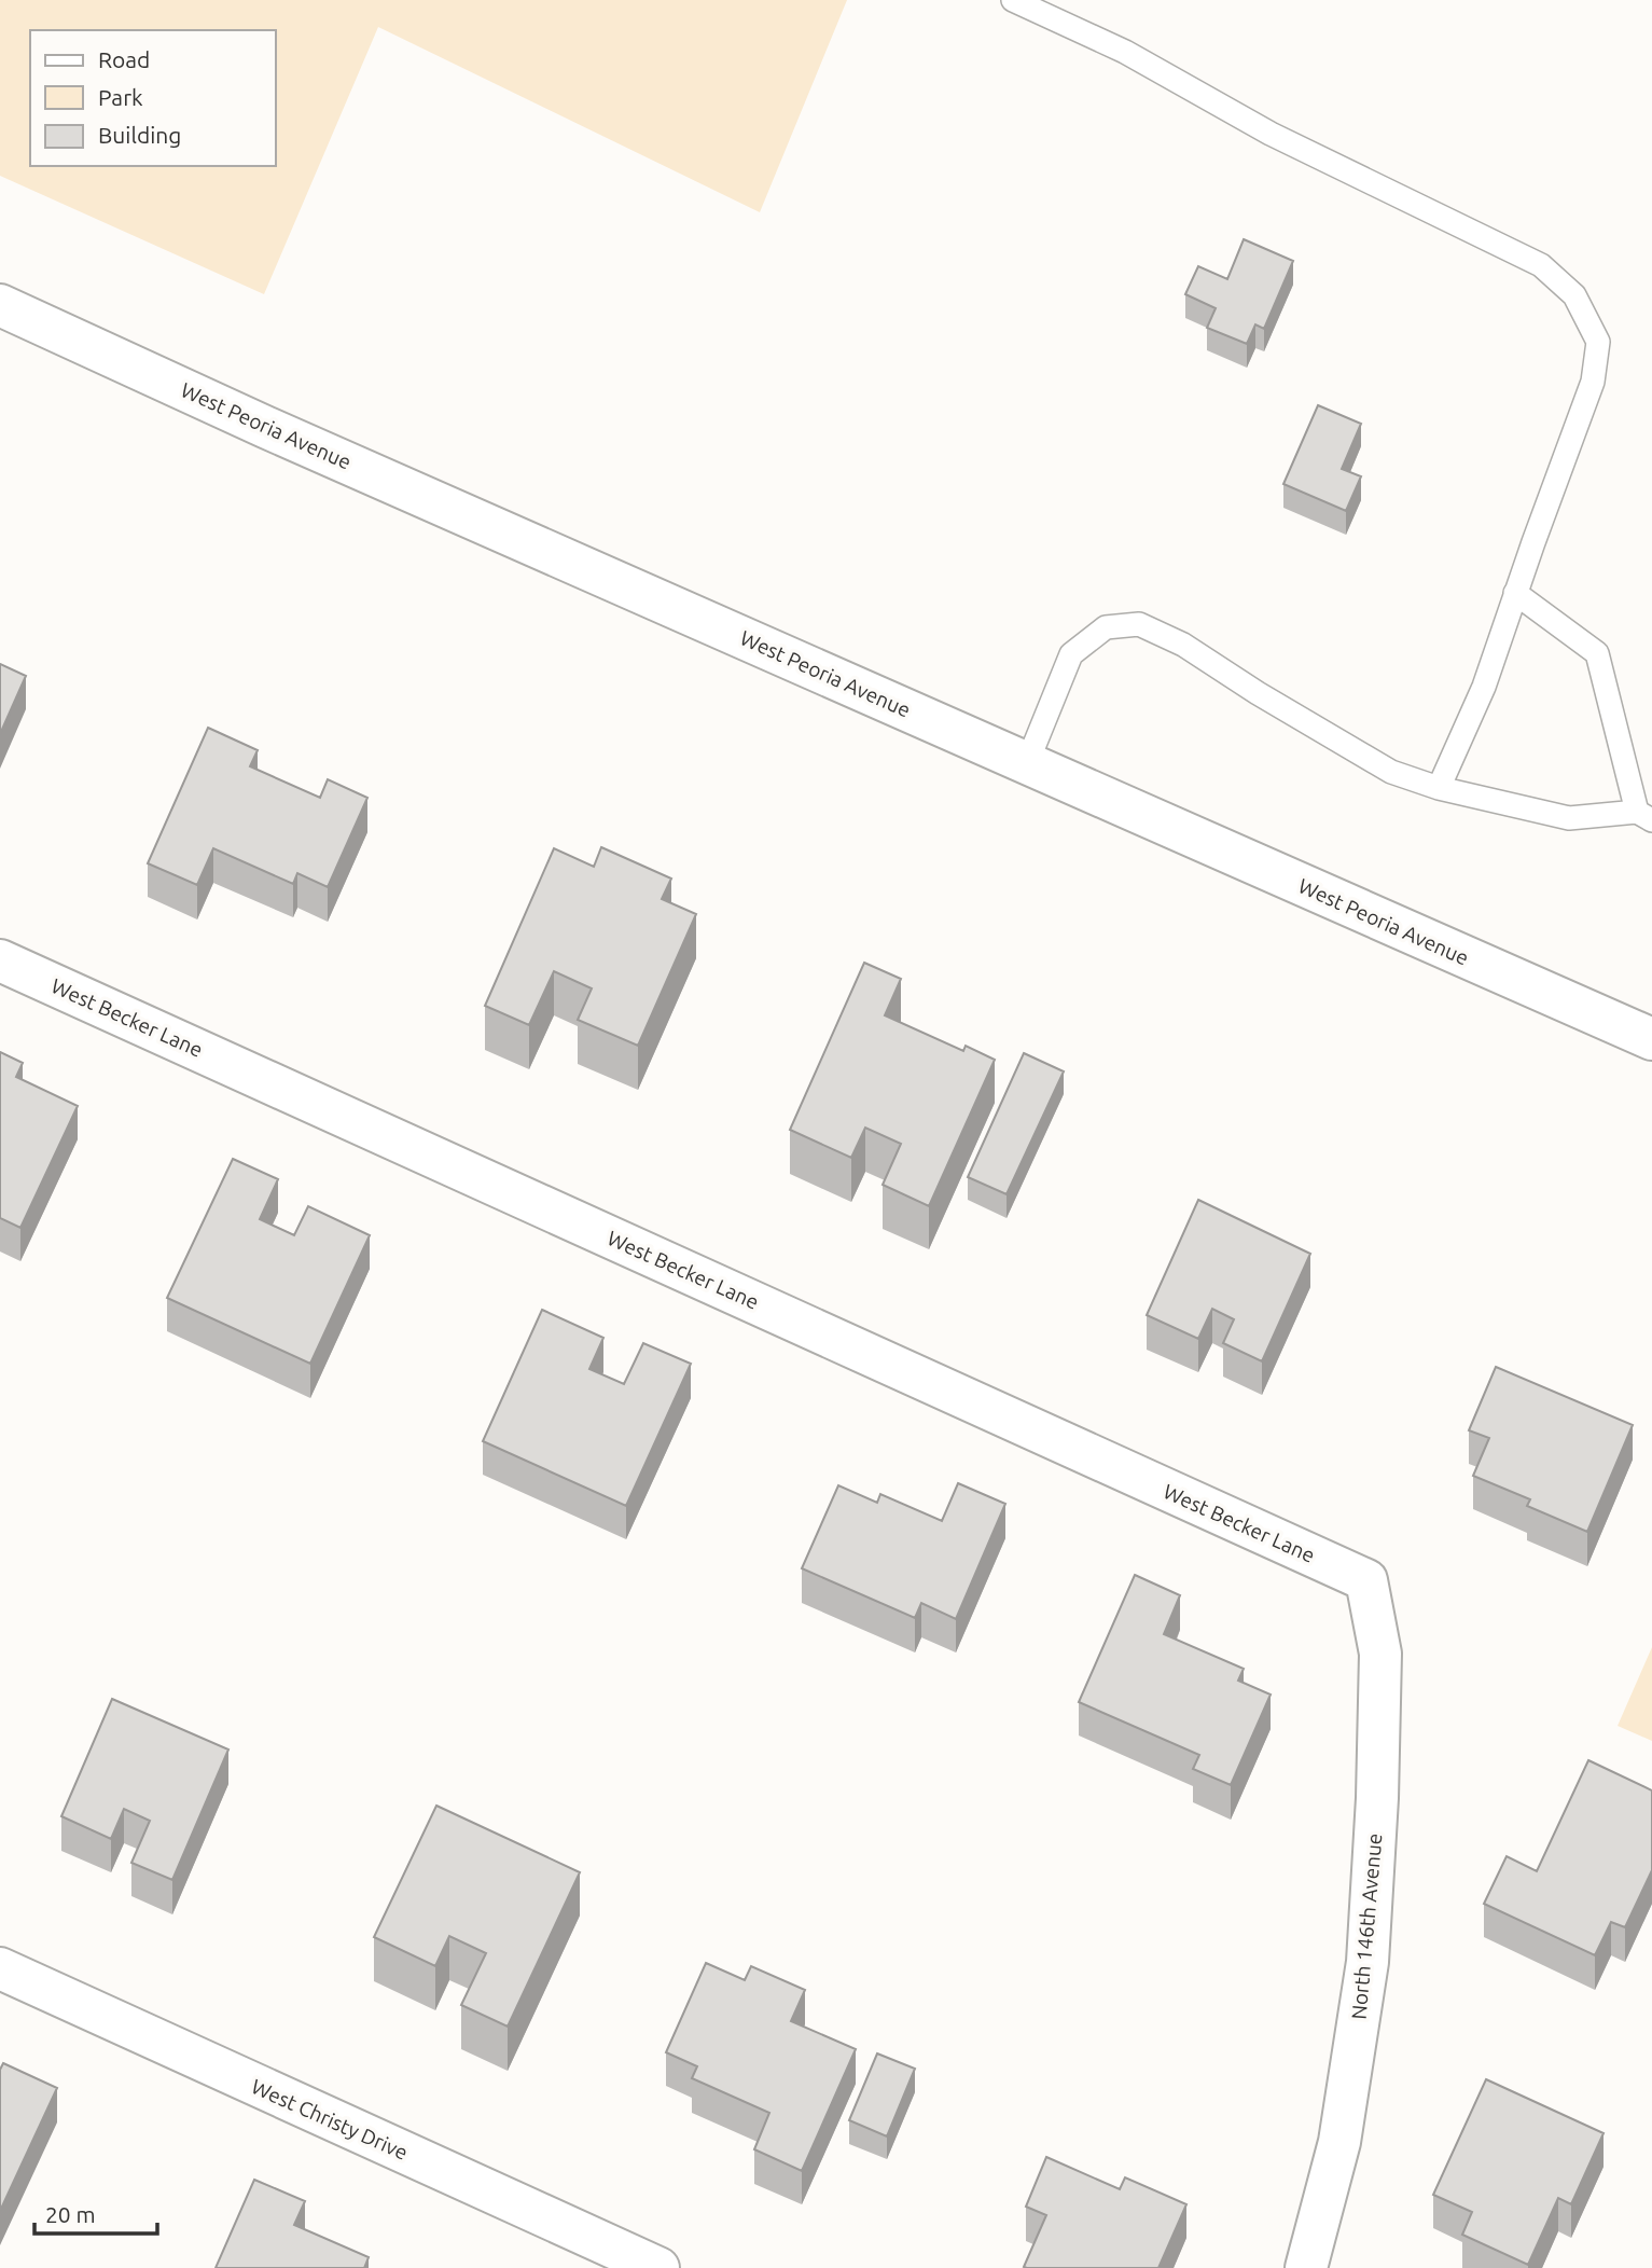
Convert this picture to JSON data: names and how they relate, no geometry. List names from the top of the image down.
{
  "streets": {
    "street": [
      "West Peoria Avenue",
      "West Becker Lane",
      "North 146th Avenue",
      "West Christy Drive"
    ]
  },
  "crossings": [
    ["West Becker Lane", "North 146th Avenue"]
  ],
  "legend": ["Road", "Park", "Building"],
  "scale_bar": "20 m"
}
